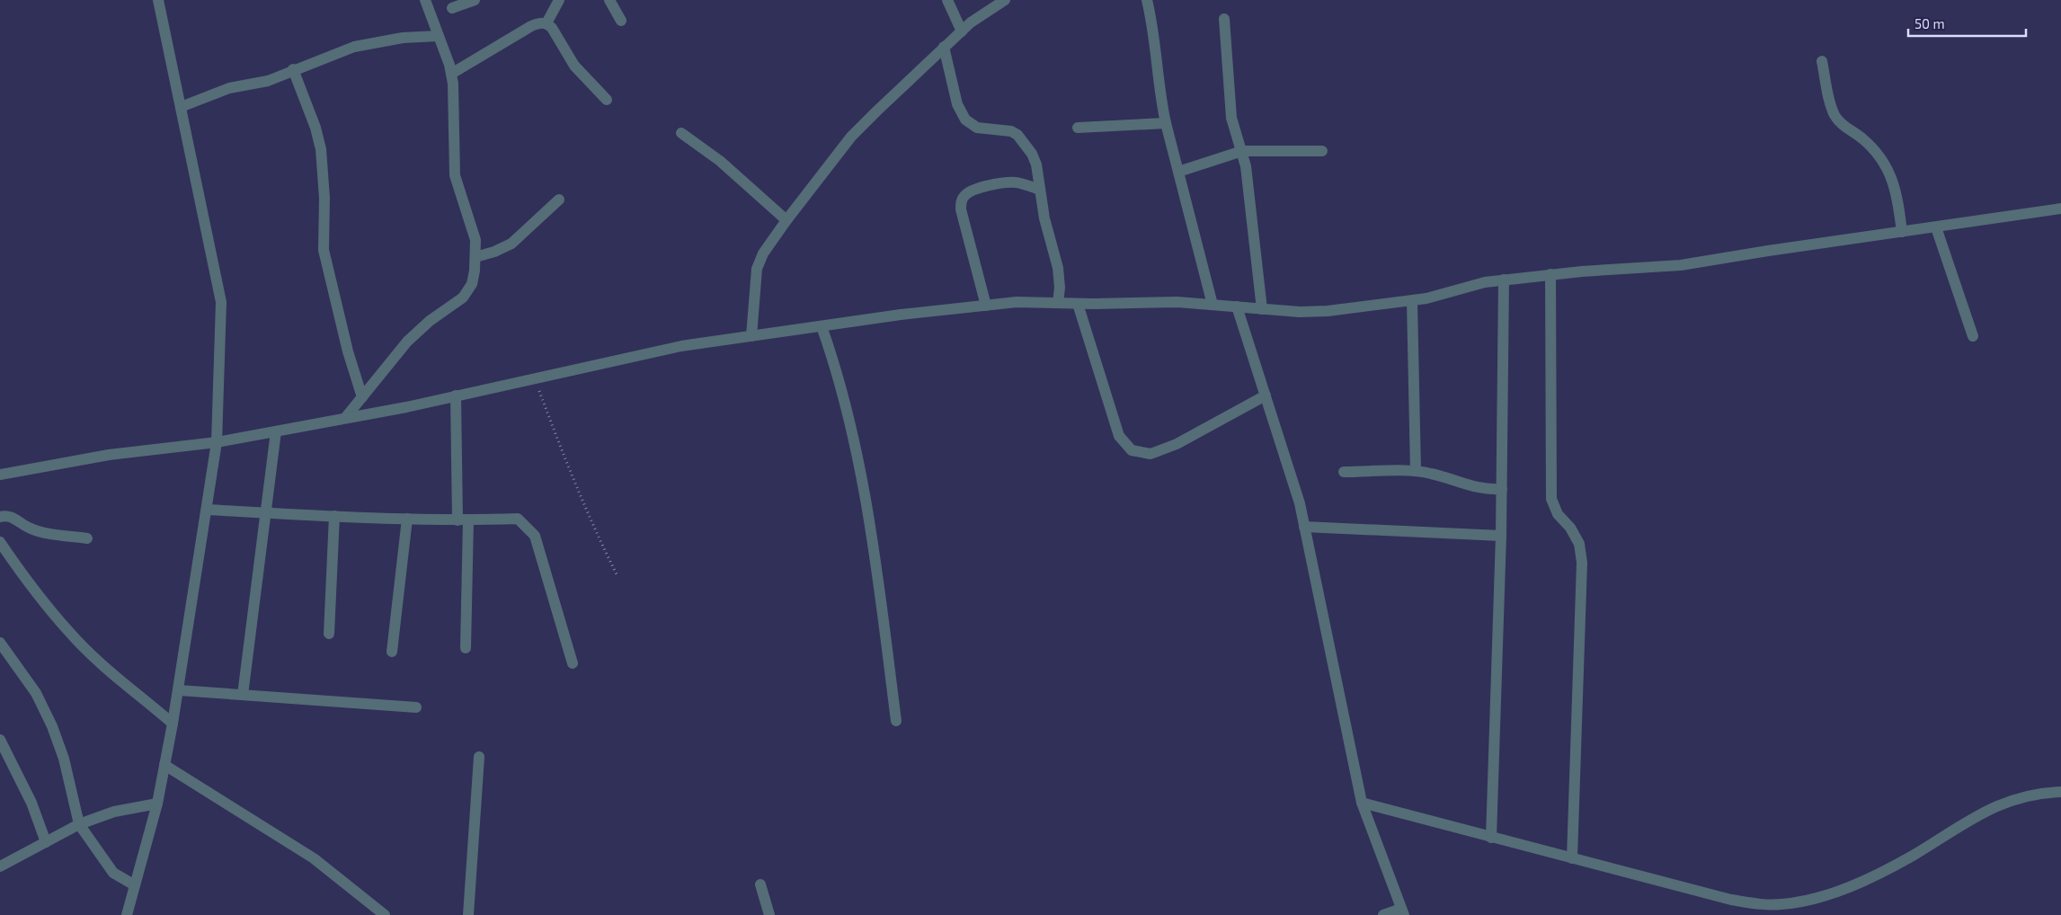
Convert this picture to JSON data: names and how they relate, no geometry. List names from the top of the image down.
{
  "scale_bar": "50 m"
}
